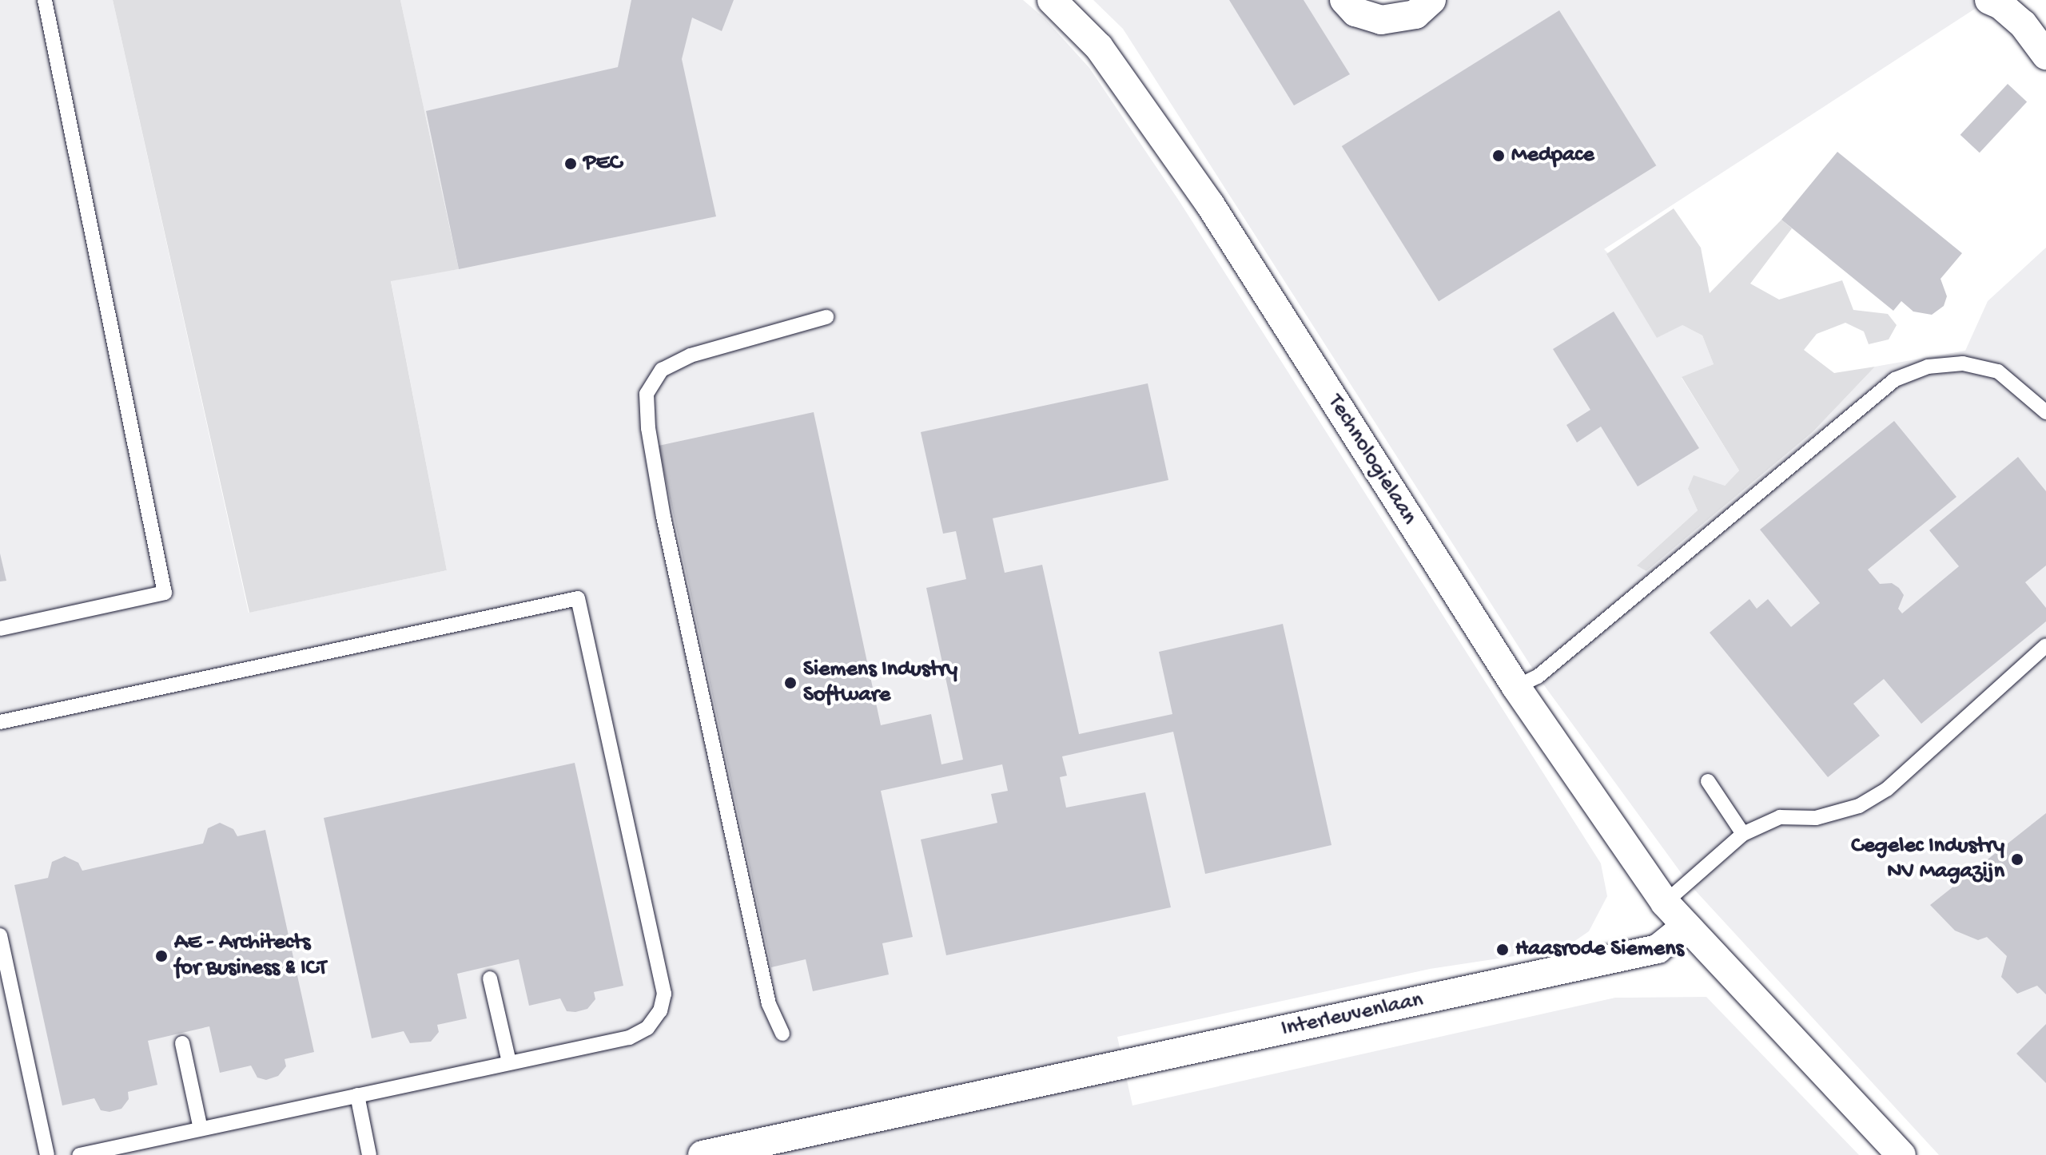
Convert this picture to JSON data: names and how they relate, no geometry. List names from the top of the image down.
{
  "streets": {
    "street": ["Technologielaan", "Interleuvenlaan"]
  },
  "crossings": [
    ["Technologielaan", "Interleuvenlaan"]
  ],
  "places": [
    "Medpace",
    "PEC",
    "Siemens Industry Software",
    "Cegelec Industry NV Magazijn",
    "Haasrode Siemens",
    "AE - Architects for Business & ICT"
  ]
}
